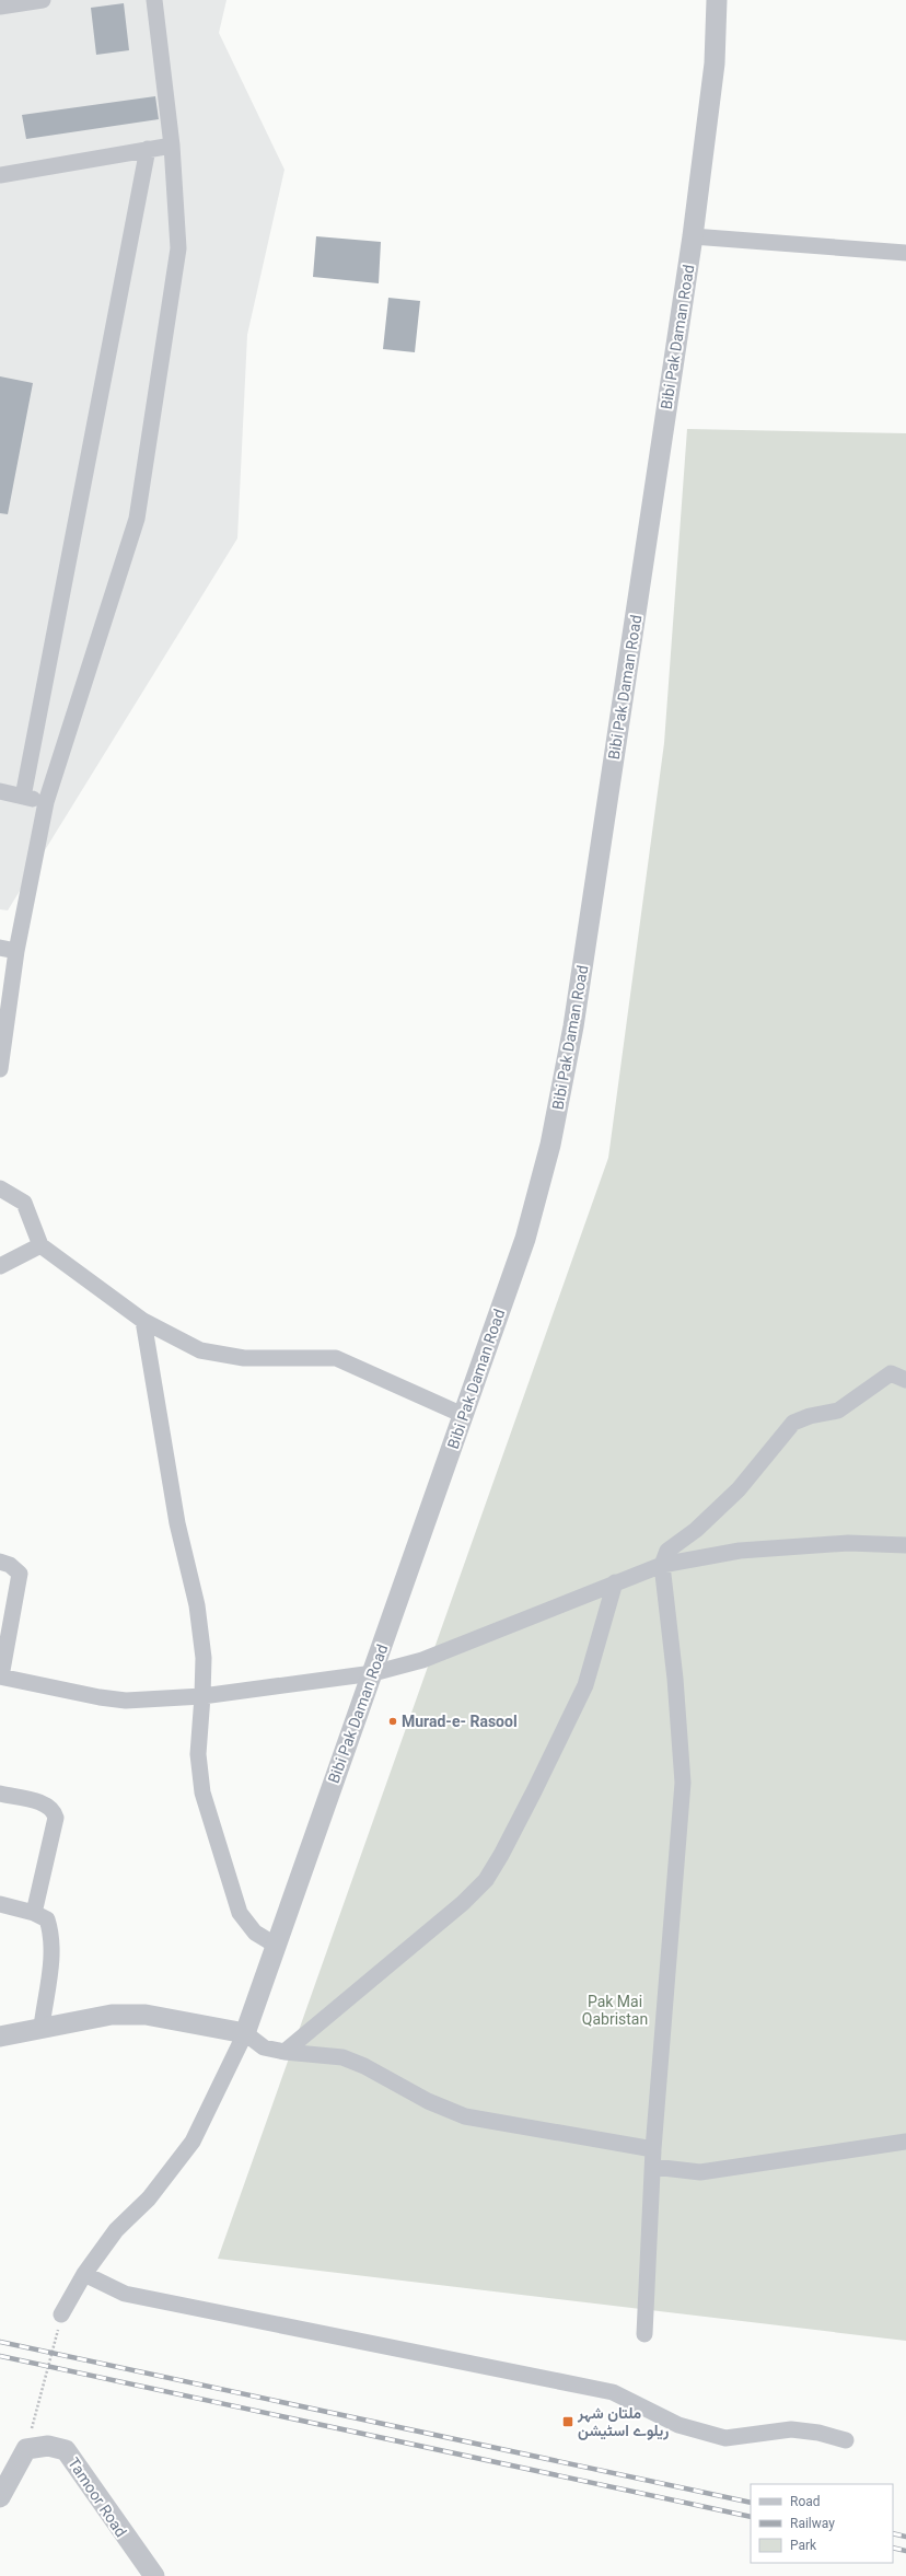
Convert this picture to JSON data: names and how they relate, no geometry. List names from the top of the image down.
{
  "streets": {
    "street": ["Bibi Pak Daman Road", "Tamoor Road"]
  },
  "parks": ["Pak Mai Qabristan"],
  "places": {
    "other": ["Murad-e- Rasool"],
    "transit": ["ملتان شہر ریلوے اسٹیشن"]
  },
  "legend": ["Road", "Railway", "Park"]
}
